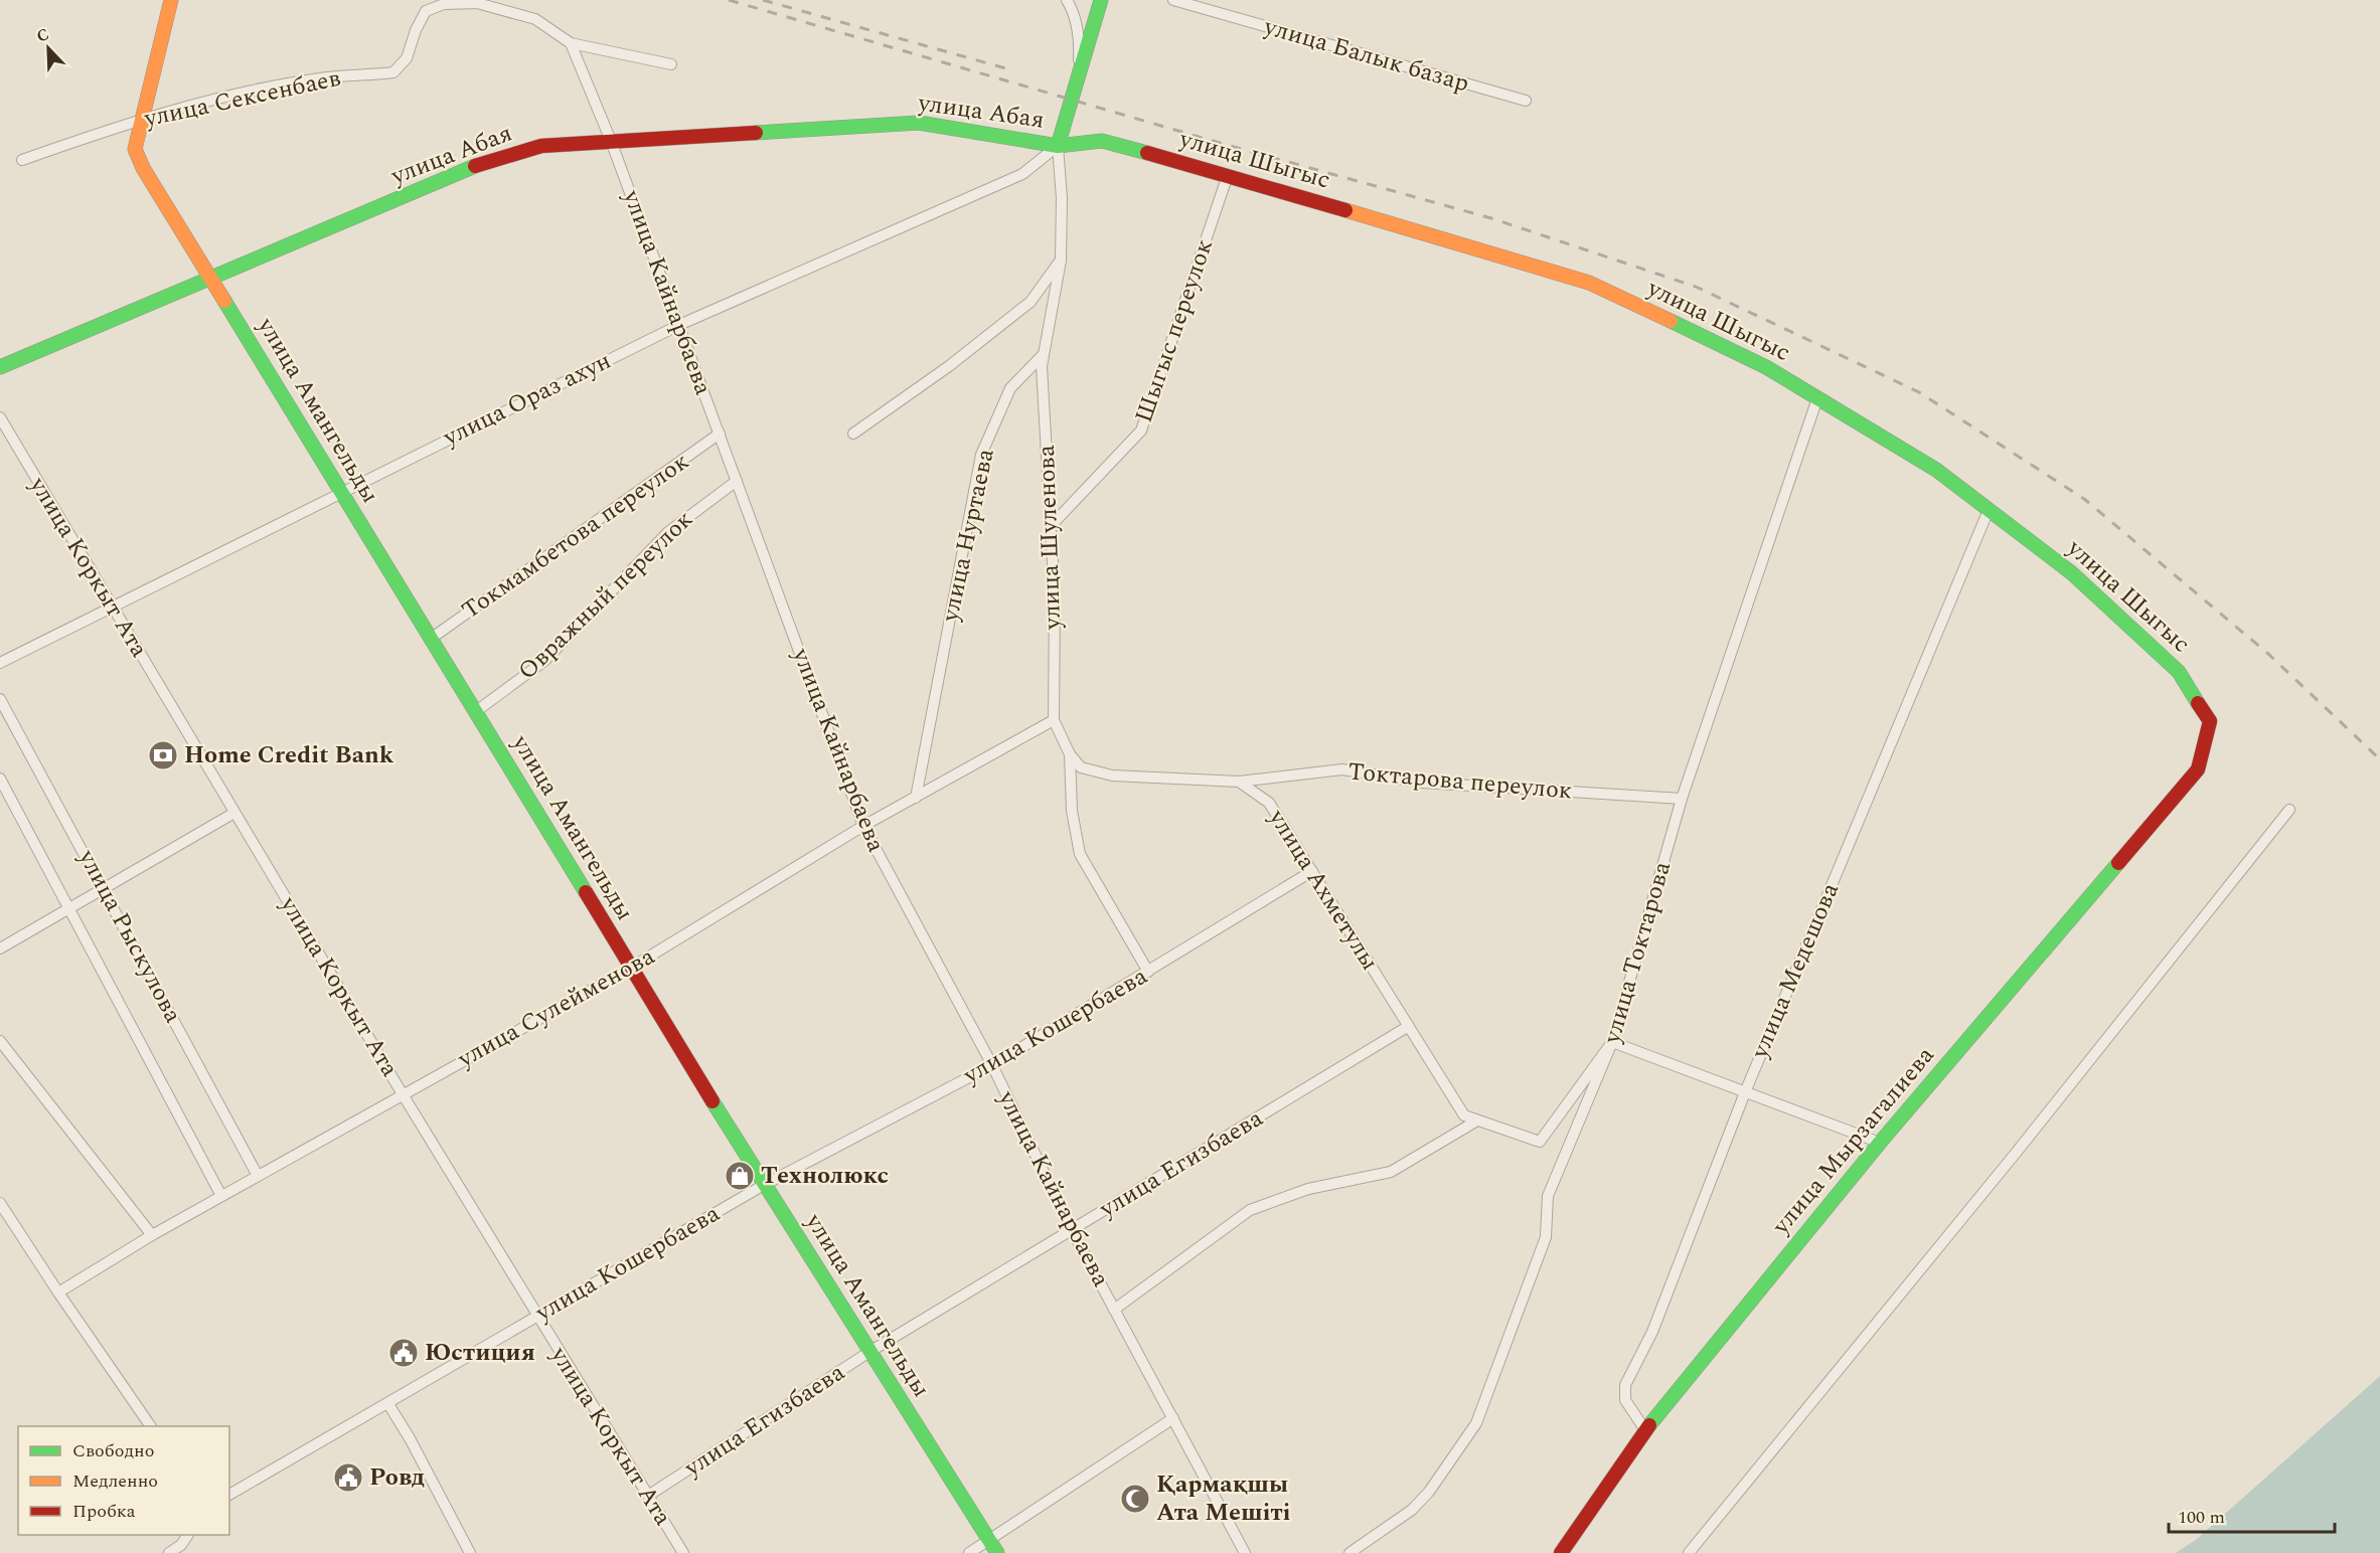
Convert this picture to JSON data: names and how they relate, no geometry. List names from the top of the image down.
{
  "streets": {
    "street": [
      "улица Балык базар",
      "улица Сексенбаев",
      "улица Абая",
      "улица Шыгыс",
      "улица Кайнарбаева",
      "Шыгыс переулок",
      "улица Ораз ахун",
      "улица Амангельды",
      "улица Нуртаева",
      "Токмамбетова переулок",
      "улица Шуленова",
      "улица Коркыт Ата",
      "Овражный переулок",
      "Токтарова переулок",
      "улица Ахметулы",
      "улица Рыскулова",
      "улица Токтарова",
      "улица Медешова",
      "улица Сулейменова",
      "улица Кошербаева",
      "улица Мырзагалиева",
      "улица Егизбаева"
    ]
  },
  "crossings": [
    ["улица Сексенбаев", "улица Кайнарбаева"],
    ["улица Сексенбаев", "улица Амангельды"],
    ["улица Абая", "улица Шыгыс"],
    ["улица Абая", "улица Кайнарбаева"],
    ["улица Абая", "улица Ораз ахун"],
    ["улица Абая", "улица Амангельды"],
    ["улица Шыгыс", "Шыгыс переулок"],
    ["улица Шыгыс", "улица Ораз ахун"],
    ["улица Шыгыс", "улица Токтарова"],
    ["улица Шыгыс", "улица Медешова"],
    ["улица Шыгыс", "улица Мырзагалиева"],
    ["улица Кайнарбаева", "улица Ораз ахун"],
    ["улица Кайнарбаева", "Токмамбетова переулок"],
    ["улица Кайнарбаева", "Овражный переулок"],
    ["улица Кайнарбаева", "улица Сулейменова"],
    ["улица Кайнарбаева", "улица Кошербаева"],
    ["улица Кайнарбаева", "улица Егизбаева"],
    ["Шыгыс переулок", "улица Шуленова"],
    ["улица Ораз ахун", "улица Амангельды"],
    ["улица Ораз ахун", "улица Коркыт Ата"],
    ["улица Амангельды", "Токмамбетова переулок"],
    ["улица Амангельды", "Овражный переулок"],
    ["улица Амангельды", "улица Сулейменова"],
    ["улица Амангельды", "улица Кошербаева"],
    ["улица Амангельды", "улица Егизбаева"],
    ["улица Нуртаева", "улица Шуленова"],
    ["улица Нуртаева", "улица Сулейменова"],
    ["улица Шуленова", "улица Сулейменова"],
    ["улица Коркыт Ата", "улица Сулейменова"],
    ["улица Коркыт Ата", "улица Кошербаева"],
    ["улица Коркыт Ата", "улица Егизбаева"],
    ["Токтарова переулок", "улица Ахметулы"],
    ["Токтарова переулок", "улица Токтарова"],
    ["улица Ахметулы", "улица Токтарова"],
    ["улица Ахметулы", "улица Кошербаева"],
    ["улица Ахметулы", "улица Егизбаева"],
    ["улица Рыскулова", "улица Сулейменова"],
    ["улица Медешова", "улица Мырзагалиева"]
  ],
  "places": {
    "bank": ["Home Credit Bank"],
    "shop": ["Технолюкс"],
    "public building": ["Юстиция", "Ровд"],
    "mosque": ["Қармақшы Ата Мешіті"]
  },
  "legend": ["Свободно", "Медленно", "Пробка"],
  "scale_bar": "100 m",
  "north": "top left"
}
